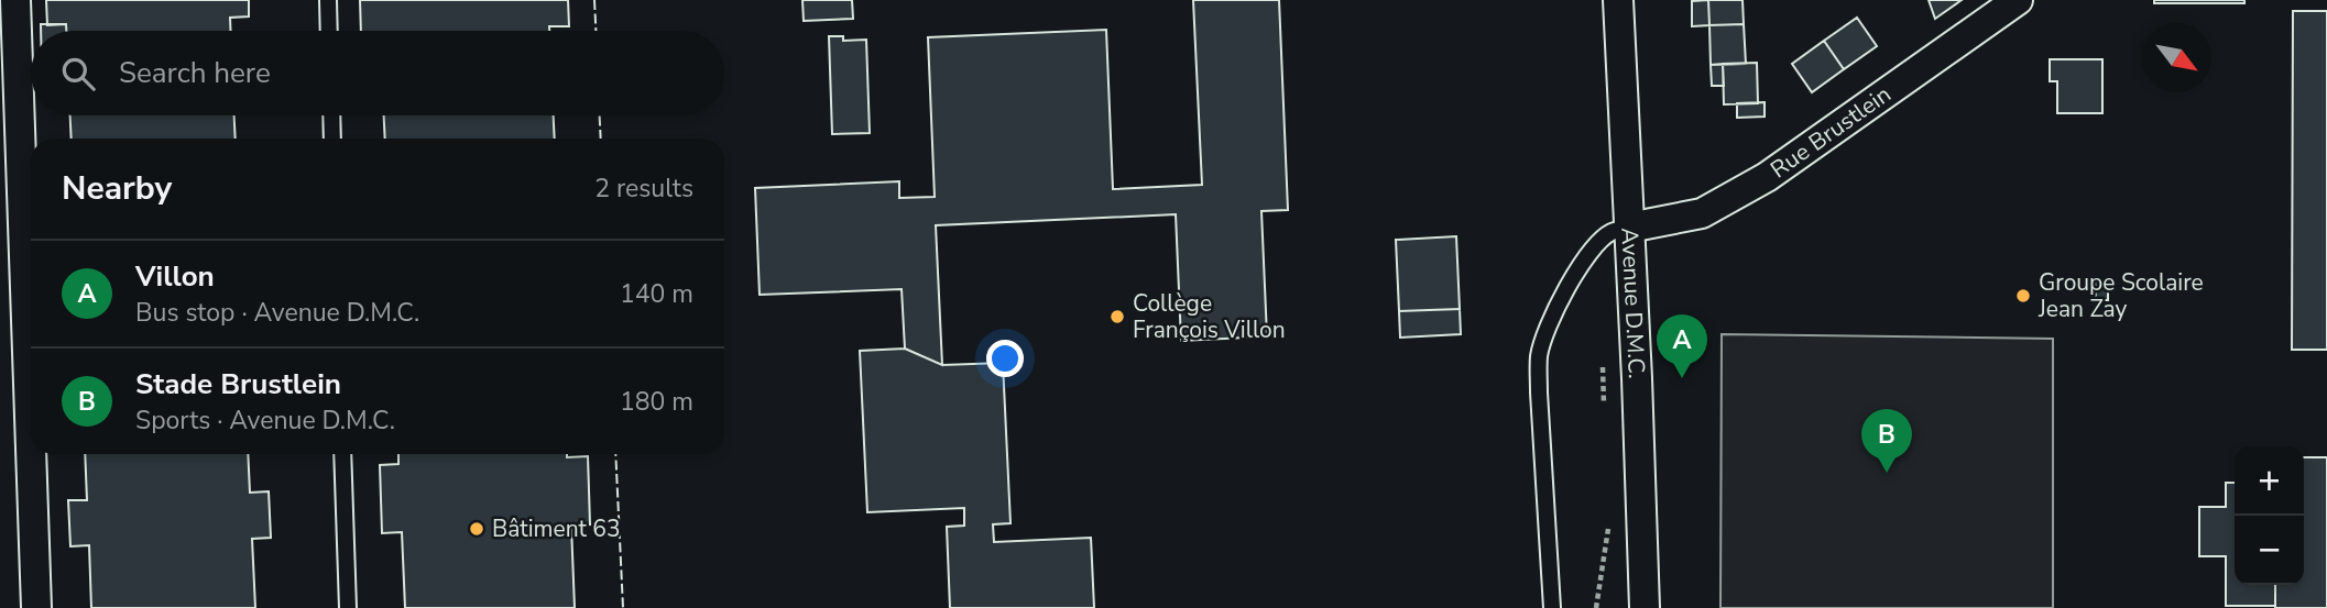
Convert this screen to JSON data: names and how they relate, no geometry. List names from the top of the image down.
{
  "streets": {
    "street": ["Rue Brustlein", "Avenue D.M.C."]
  },
  "crossings": [
    ["Rue Brustlein", "Avenue D.M.C."]
  ],
  "places": ["Groupe Scolaire Jean Zay", "Collège François Villon", "Bâtiment 63"],
  "north": "bottom right",
  "page": {
    "search": "Search here",
    "heading": ["Nearby", "2 results"],
    "list": [
      {
        "mark": "A",
        "name": "Villon",
        "note": "Bus stop · Avenue D.M.C.",
        "value": "140 m"
      },
      {
        "mark": "B",
        "name": "Stade Brustlein",
        "note": "Sports · Avenue D.M.C.",
        "value": "180 m"
      }
    ],
    "pins": ["A", "B"],
    "map_buttons": ["+", "−"]
  }
}
